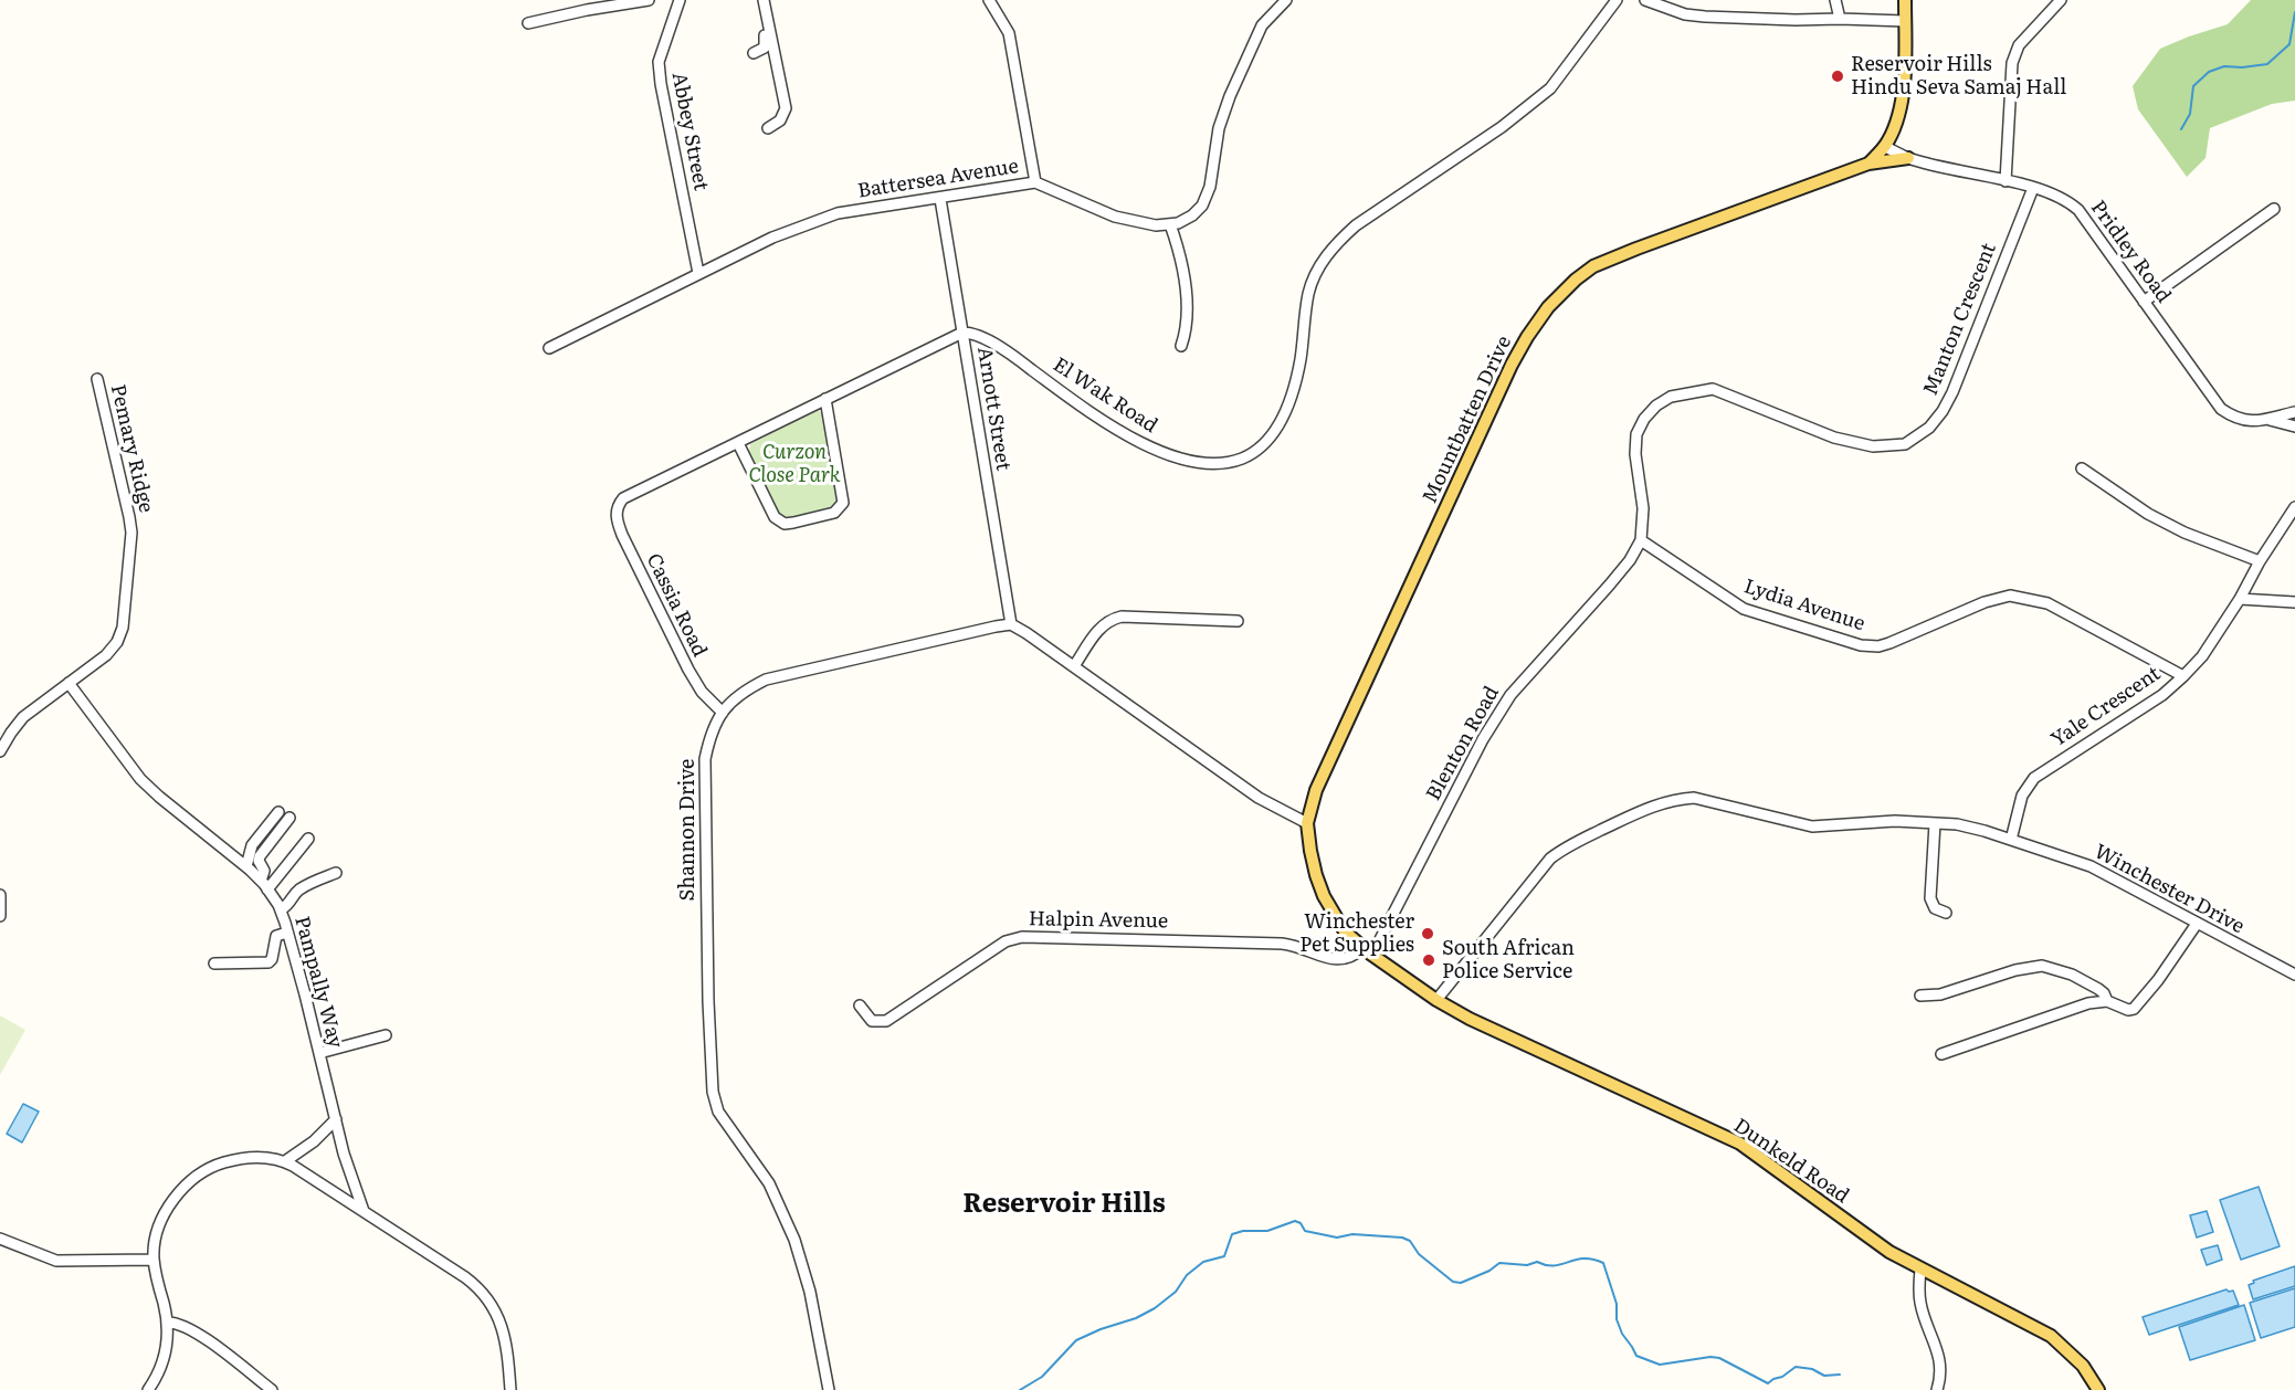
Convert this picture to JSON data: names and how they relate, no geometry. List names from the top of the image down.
{
  "streets": {
    "main road": ["Mountbatten Drive", "Dunkeld Road"],
    "street": [
      "Abbey Street",
      "Battersea Avenue",
      "Pridley Road",
      "Manton Crescent",
      "El Wak Road",
      "Arnott Street",
      "Pemary Ridge",
      "Cassia Road",
      "Lydia Avenue",
      "Yale Crescent",
      "Blenton Road",
      "Shannon Drive",
      "Winchester Drive",
      "Halpin Avenue",
      "Pampally Way"
    ]
  },
  "crossings": [
    ["Abbey Street", "Battersea Avenue"],
    ["Battersea Avenue", "Arnott Street"],
    ["Pridley Road", "Manton Crescent"],
    ["Pridley Road", "Mountbatten Drive"],
    ["Manton Crescent", "Lydia Avenue"],
    ["Manton Crescent", "Blenton Road"],
    ["El Wak Road", "Arnott Street"],
    ["Arnott Street", "Shannon Drive"],
    ["Mountbatten Drive", "Blenton Road"],
    ["Mountbatten Drive", "Winchester Drive"],
    ["Mountbatten Drive", "Halpin Avenue"],
    ["Mountbatten Drive", "Dunkeld Road"],
    ["Pemary Ridge", "Pampally Way"],
    ["Cassia Road", "Shannon Drive"],
    ["Lydia Avenue", "Yale Crescent"],
    ["Lydia Avenue", "Blenton Road"],
    ["Yale Crescent", "Winchester Drive"],
    ["Blenton Road", "Halpin Avenue"],
    ["Winchester Drive", "Dunkeld Road"]
  ],
  "districts": ["Reservoir Hills"],
  "parks": ["Curzon Close Park"],
  "places": ["Reservoir Hills Hindu Seva Samaj Hall", "Winchester Pet Supplies", "South African Police Service"]
}
